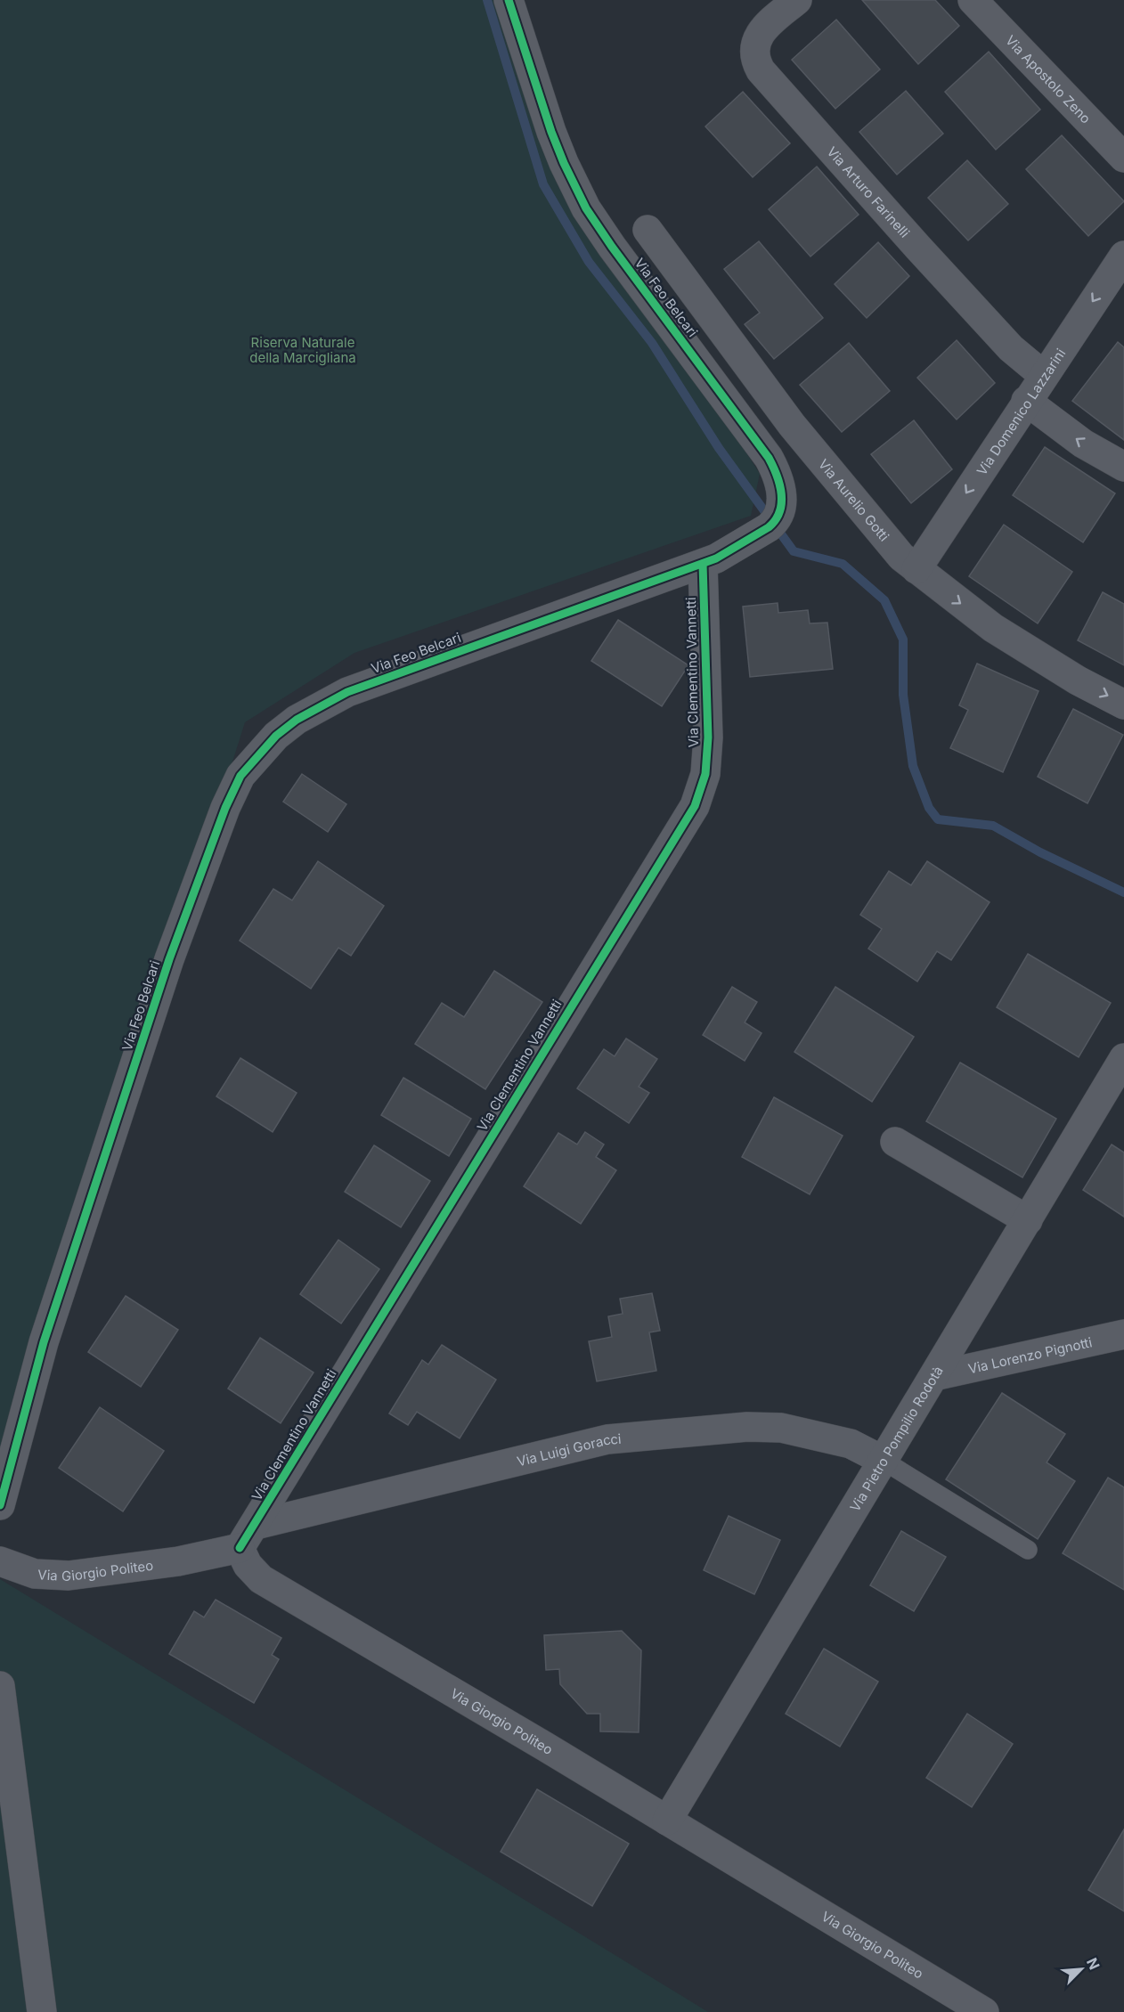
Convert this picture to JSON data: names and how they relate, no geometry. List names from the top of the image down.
{
  "streets": {
    "street": [
      "Via Apostolo Zeno",
      "Via Arturo Farinelli",
      "Via Feo Belcari",
      "Via Domenico Lazzarini",
      "Via Aurelio Gotti",
      "Via Clementino Vannetti",
      "Via Lorenzo Pignotti",
      "Via Pietro Pompilio Rodotà",
      "Via Luigi Goracci",
      "Via Giorgio Politeo"
    ]
  },
  "crossings": [
    ["Via Arturo Farinelli", "Via Domenico Lazzarini"],
    ["Via Feo Belcari", "Via Clementino Vannetti"],
    ["Via Domenico Lazzarini", "Via Aurelio Gotti"],
    ["Via Clementino Vannetti", "Via Luigi Goracci"],
    ["Via Clementino Vannetti", "Via Giorgio Politeo"],
    ["Via Lorenzo Pignotti", "Via Pietro Pompilio Rodotà"],
    ["Via Pietro Pompilio Rodotà", "Via Luigi Goracci"],
    ["Via Pietro Pompilio Rodotà", "Via Giorgio Politeo"]
  ],
  "one_way": ["Via Domenico Lazzarini"],
  "parks": ["Riserva Naturale della Marcigliana"],
  "north": "top right"
}
